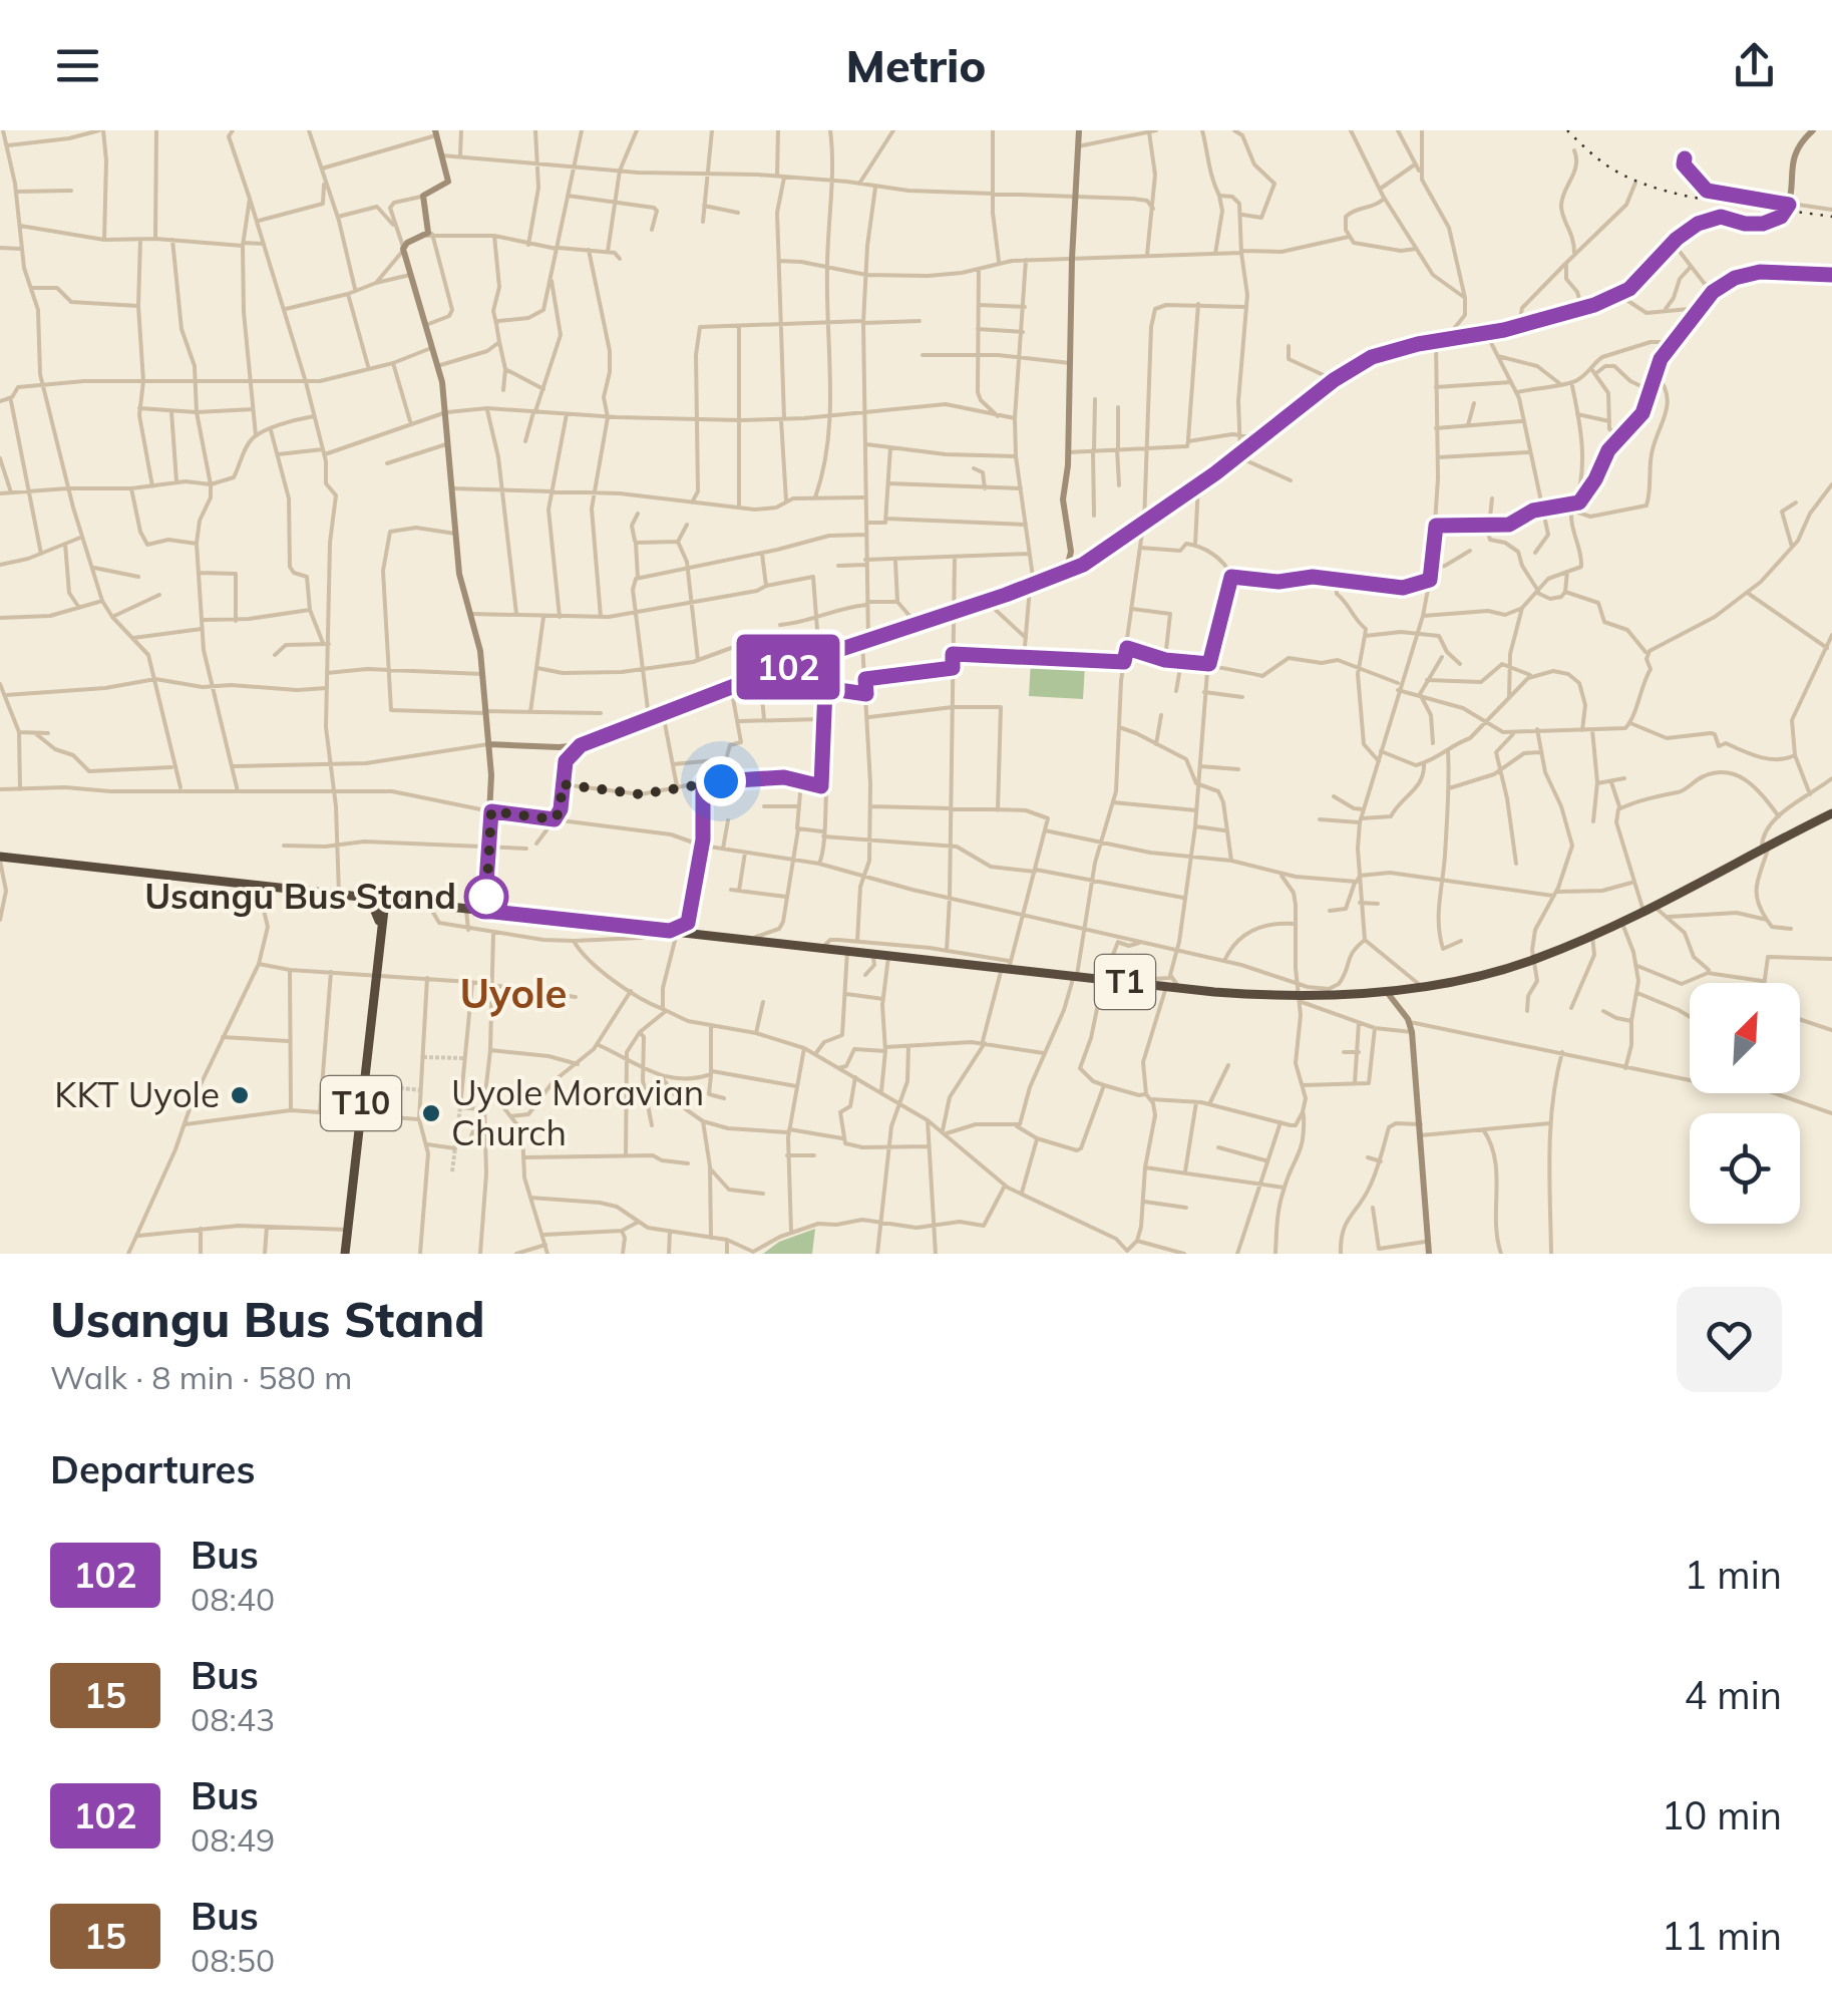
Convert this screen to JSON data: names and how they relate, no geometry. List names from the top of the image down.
{
  "streets": {
    "highway": ["T1", "T10"]
  },
  "crossings": [
    ["T1", "T10"]
  ],
  "districts": ["Uyole"],
  "places": ["Usangu Bus Stand", "KKT Uyole", "Uyole Moravian Church"],
  "lines": ["bus line 102"],
  "north": "top right",
  "page": {
    "header": "Metrio",
    "on_map": "102",
    "heading": [
      ["Usangu Bus Stand", "Walk · 8 min · 580 m"],
      "Departures"
    ],
    "list": [
      {
        "mark": "102",
        "name": "Bus",
        "note": "08:40",
        "value": "1 min"
      },
      {
        "mark": "15",
        "name": "Bus",
        "note": "08:43",
        "value": "4 min"
      },
      {
        "mark": "102",
        "name": "Bus",
        "note": "08:49",
        "value": "10 min"
      },
      {
        "mark": "15",
        "name": "Bus",
        "note": "08:50",
        "value": "11 min"
      }
    ]
  }
}
